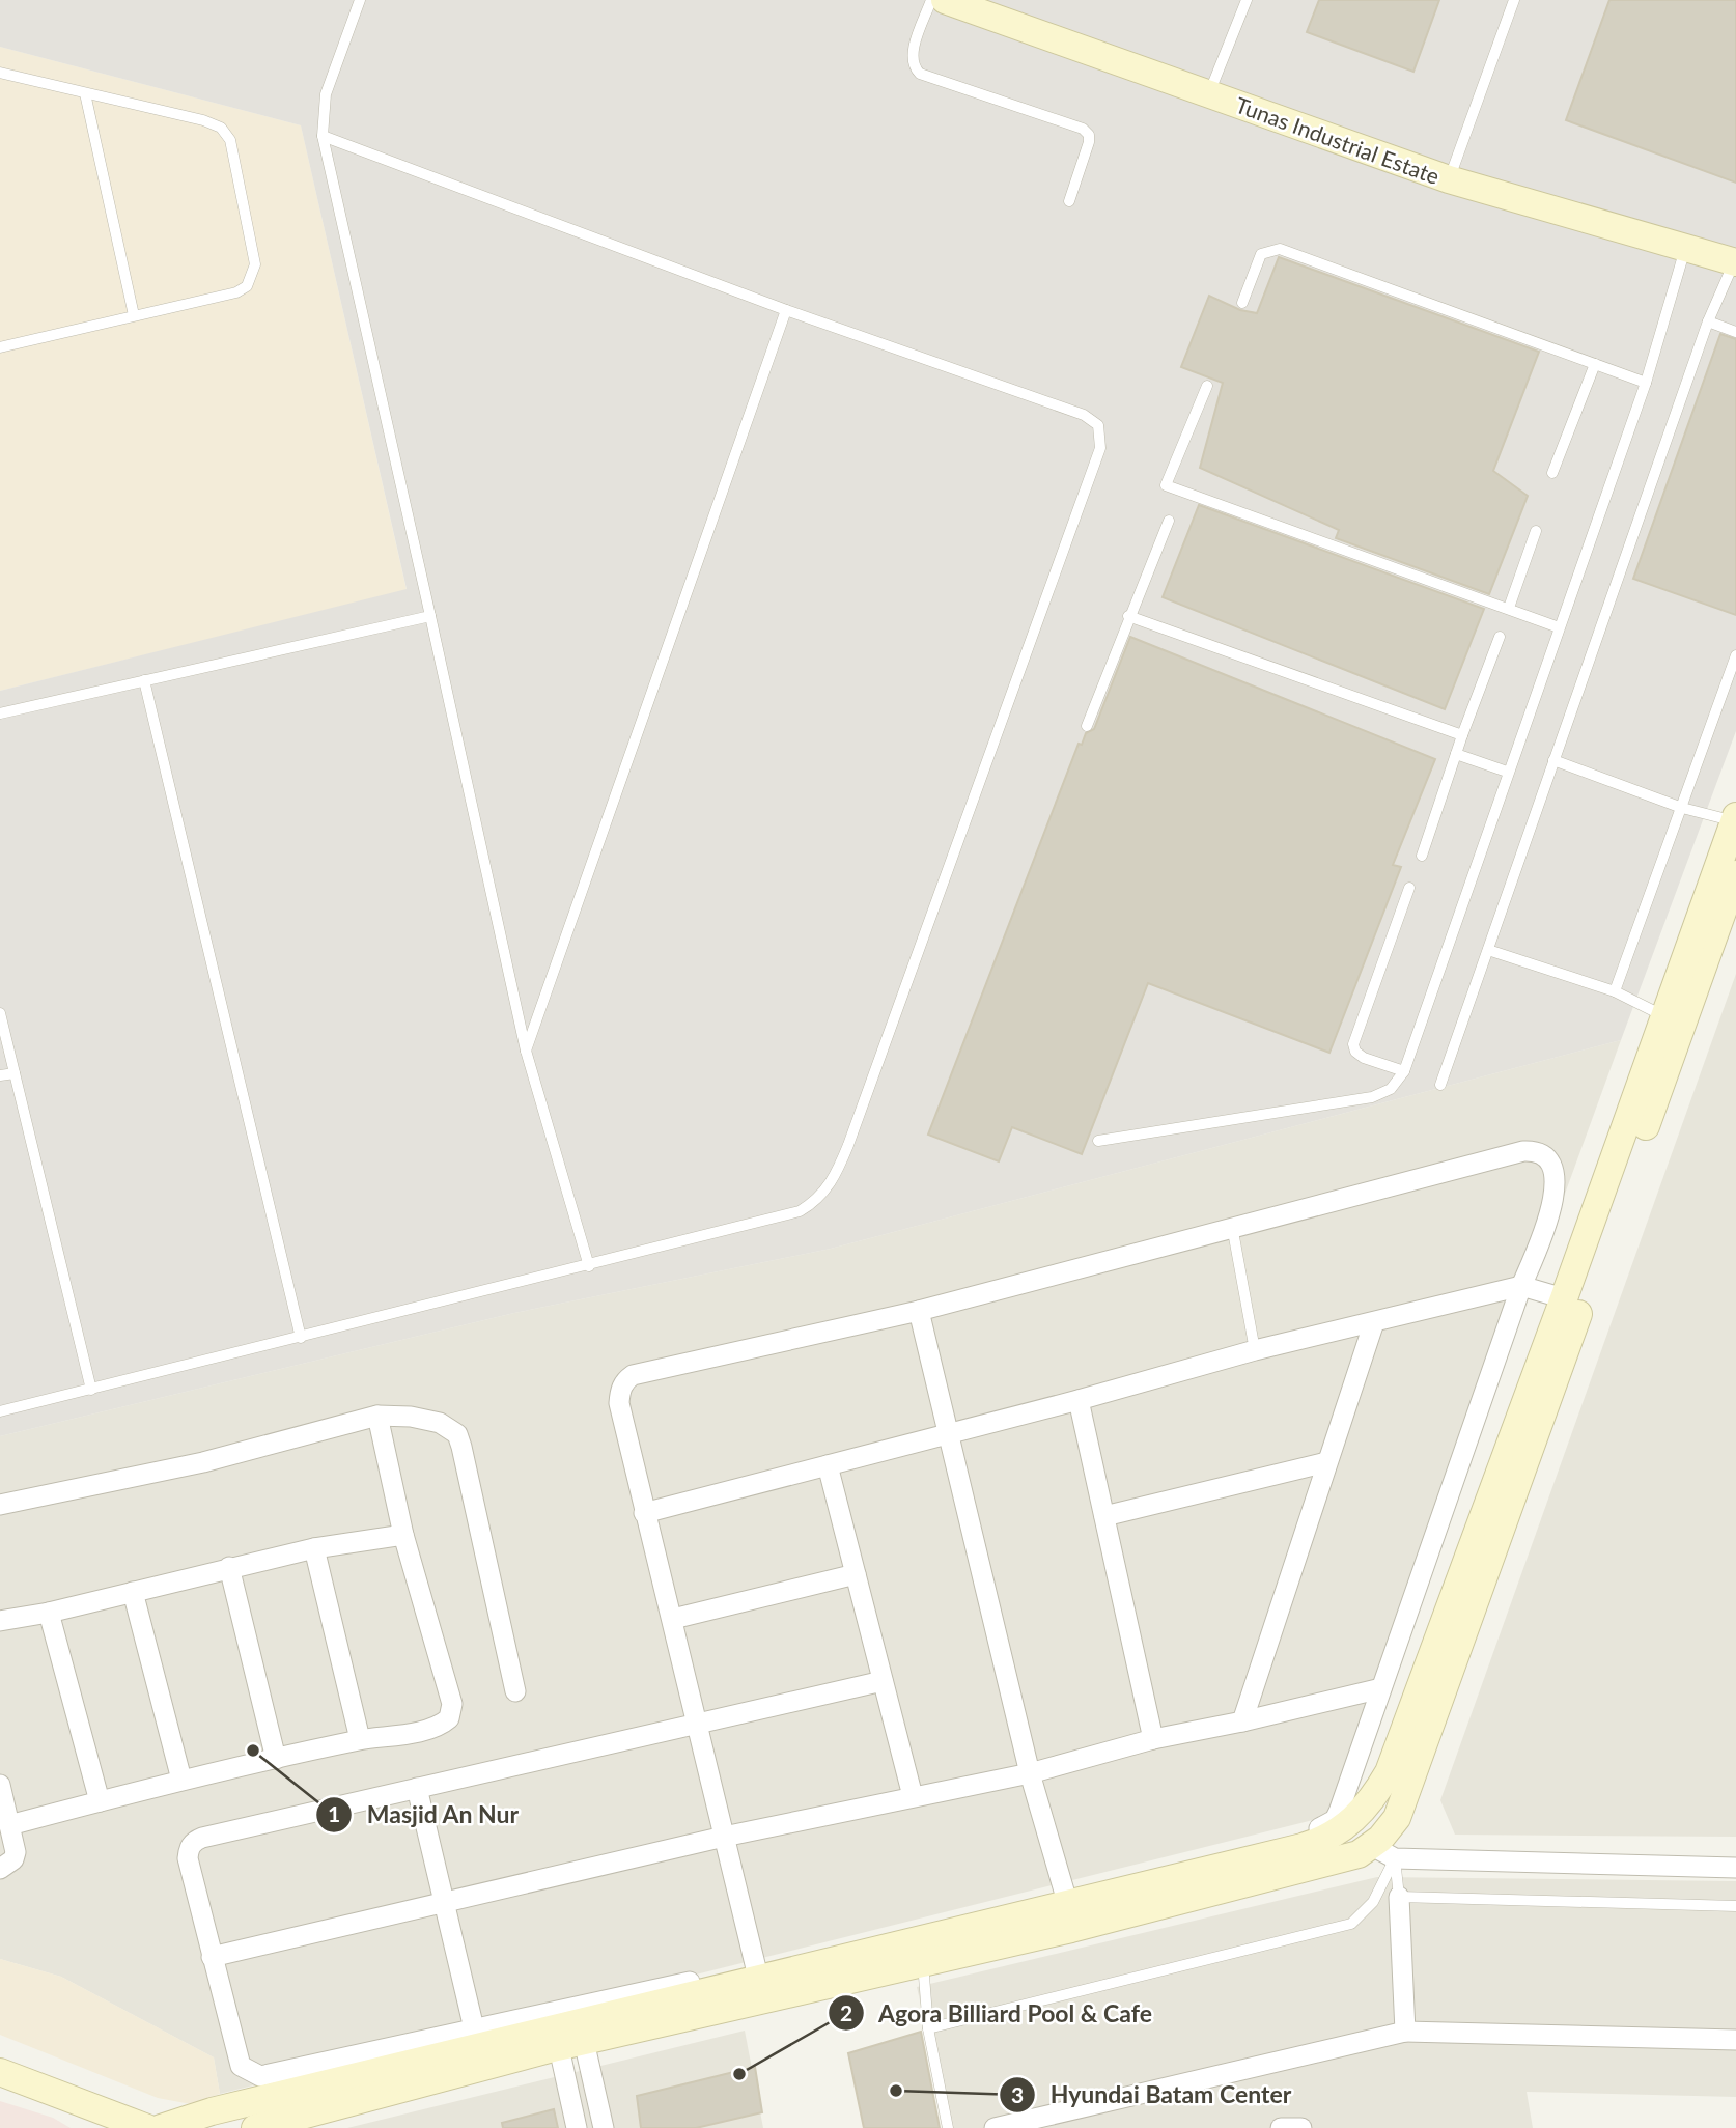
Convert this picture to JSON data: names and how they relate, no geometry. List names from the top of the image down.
{
  "streets": {
    "main road": ["Tunas Industrial Estate"]
  },
  "places": ["Masjid An Nur", "Agora Billiard Pool & Cafe", "Hyundai Batam Center"]
}
